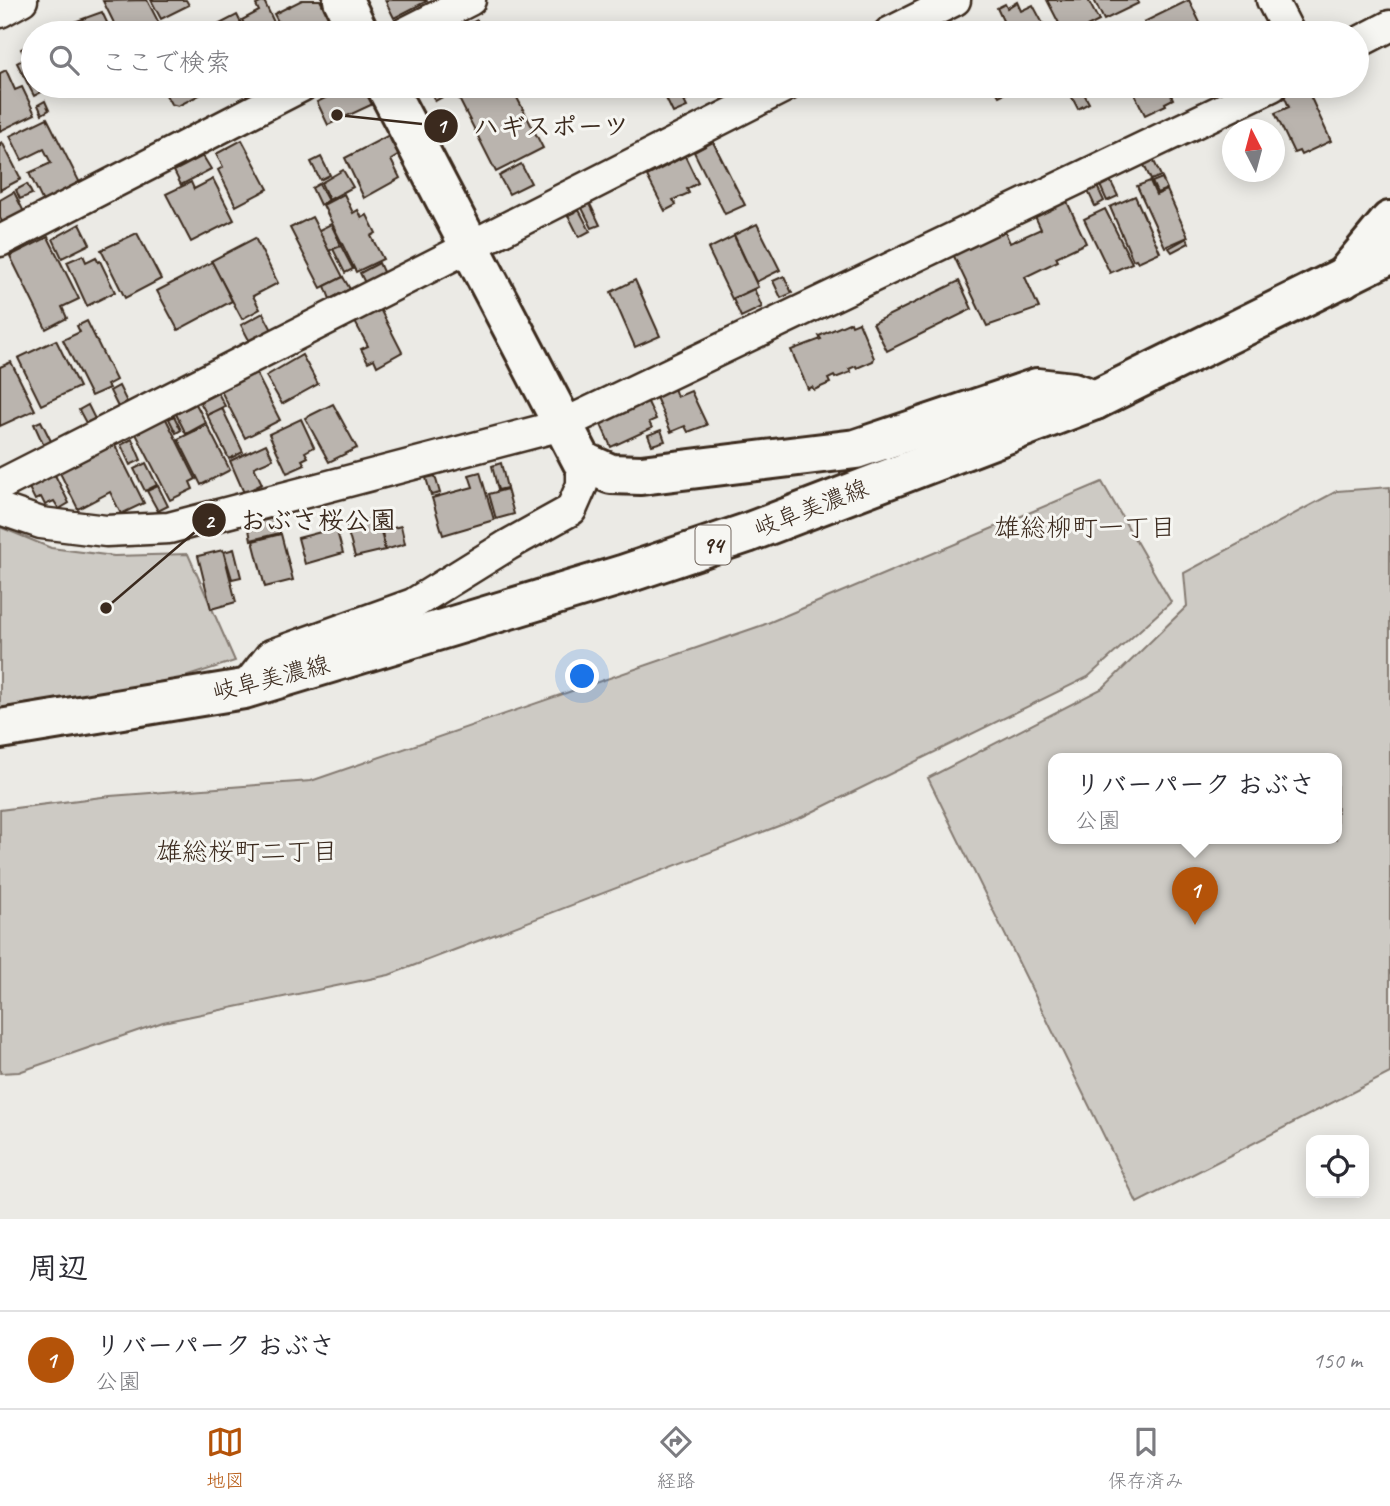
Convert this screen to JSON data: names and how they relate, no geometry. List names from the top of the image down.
{
  "streets": {
    "main road": ["岐阜美濃線", "94"]
  },
  "districts": ["雄総柳町一丁目", "雄総桜町二丁目"],
  "places": ["ハギスポーツ", "おぶさ桜公園"],
  "north": "top",
  "page": {
    "search": "ここで検索",
    "popup": ["リバーパーク おぶさ", "公園"],
    "pins": "1",
    "heading": "周辺",
    "list": [
      {
        "mark": "1",
        "name": "リバーパーク おぶさ",
        "note": "公園",
        "value": "150 m"
      }
    ],
    "nav": ["地図", "経路", "保存済み"]
  }
}
